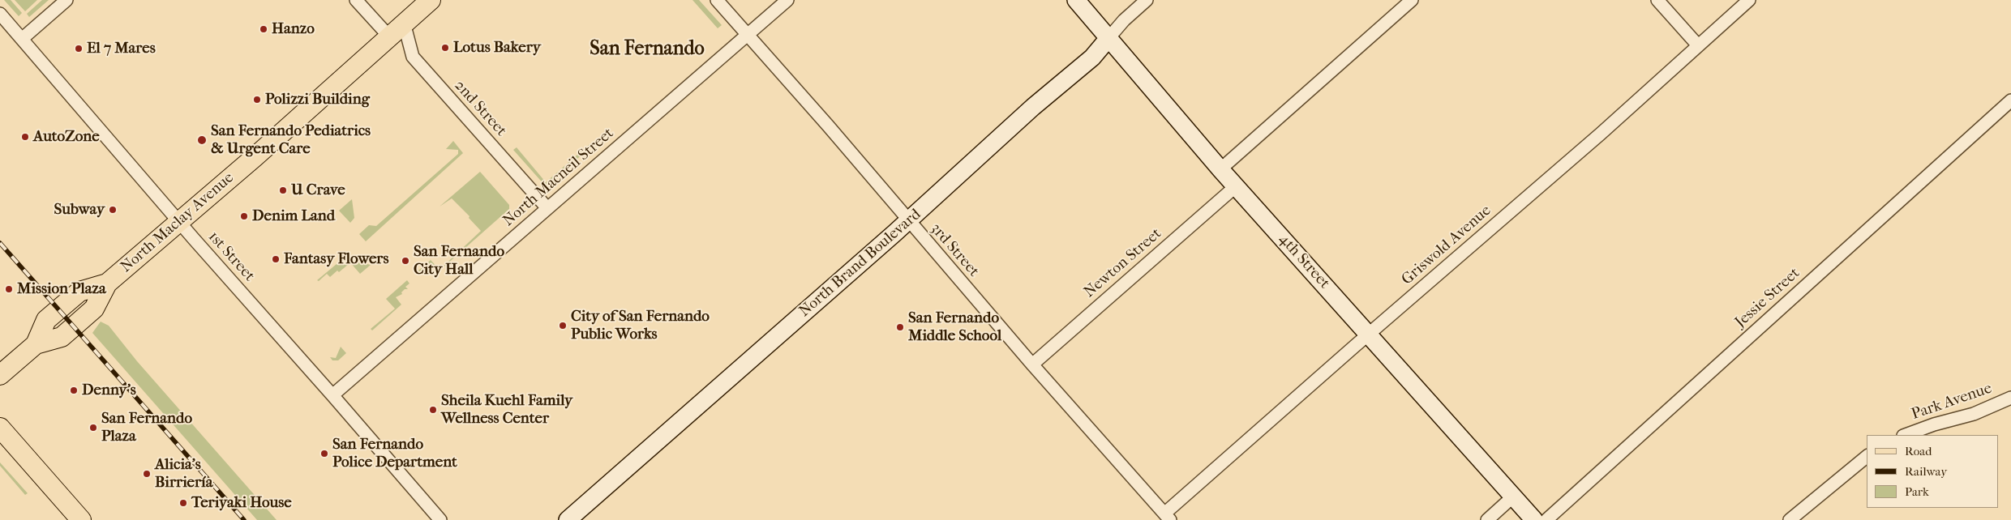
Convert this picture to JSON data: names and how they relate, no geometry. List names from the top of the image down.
{
  "streets": {
    "main road": ["North Maclay Avenue"],
    "street": [
      "2nd Street",
      "North Macneil Street",
      "Griswold Avenue",
      "3rd Street",
      "1st Street",
      "4th Street",
      "North Brand Boulevard",
      "Newton Street",
      "Jessie Street",
      "Park Avenue"
    ]
  },
  "crossings": [
    ["2nd Street", "North Macneil Street"],
    ["2nd Street", "North Maclay Avenue"],
    ["North Macneil Street", "3rd Street"],
    ["North Macneil Street", "1st Street"],
    ["North Maclay Avenue", "1st Street"],
    ["Griswold Avenue", "3rd Street"],
    ["Griswold Avenue", "4th Street"],
    ["3rd Street", "North Brand Boulevard"],
    ["3rd Street", "Newton Street"],
    ["4th Street", "North Brand Boulevard"],
    ["4th Street", "Newton Street"]
  ],
  "districts": ["San Fernando"],
  "places": [
    "Hanzo",
    "Lotus Bakery",
    "El 7 Mares",
    "Polizzi Building",
    "AutoZone",
    "San Fernando Pediatrics & Urgent Care",
    "U Crave",
    "Subway",
    "Denim Land",
    "Fantasy Flowers",
    "San Fernando City Hall",
    "Mission Plaza",
    "City of San Fernando Public Works",
    "San Fernando Middle School",
    "Denny's",
    "Sheila Kuehl Family Wellness Center",
    "San Fernando Plaza",
    "San Fernando Police Department",
    "Alicia's Birriería",
    "Teriyaki House"
  ],
  "legend": ["Road", "Railway", "Park"]
}
